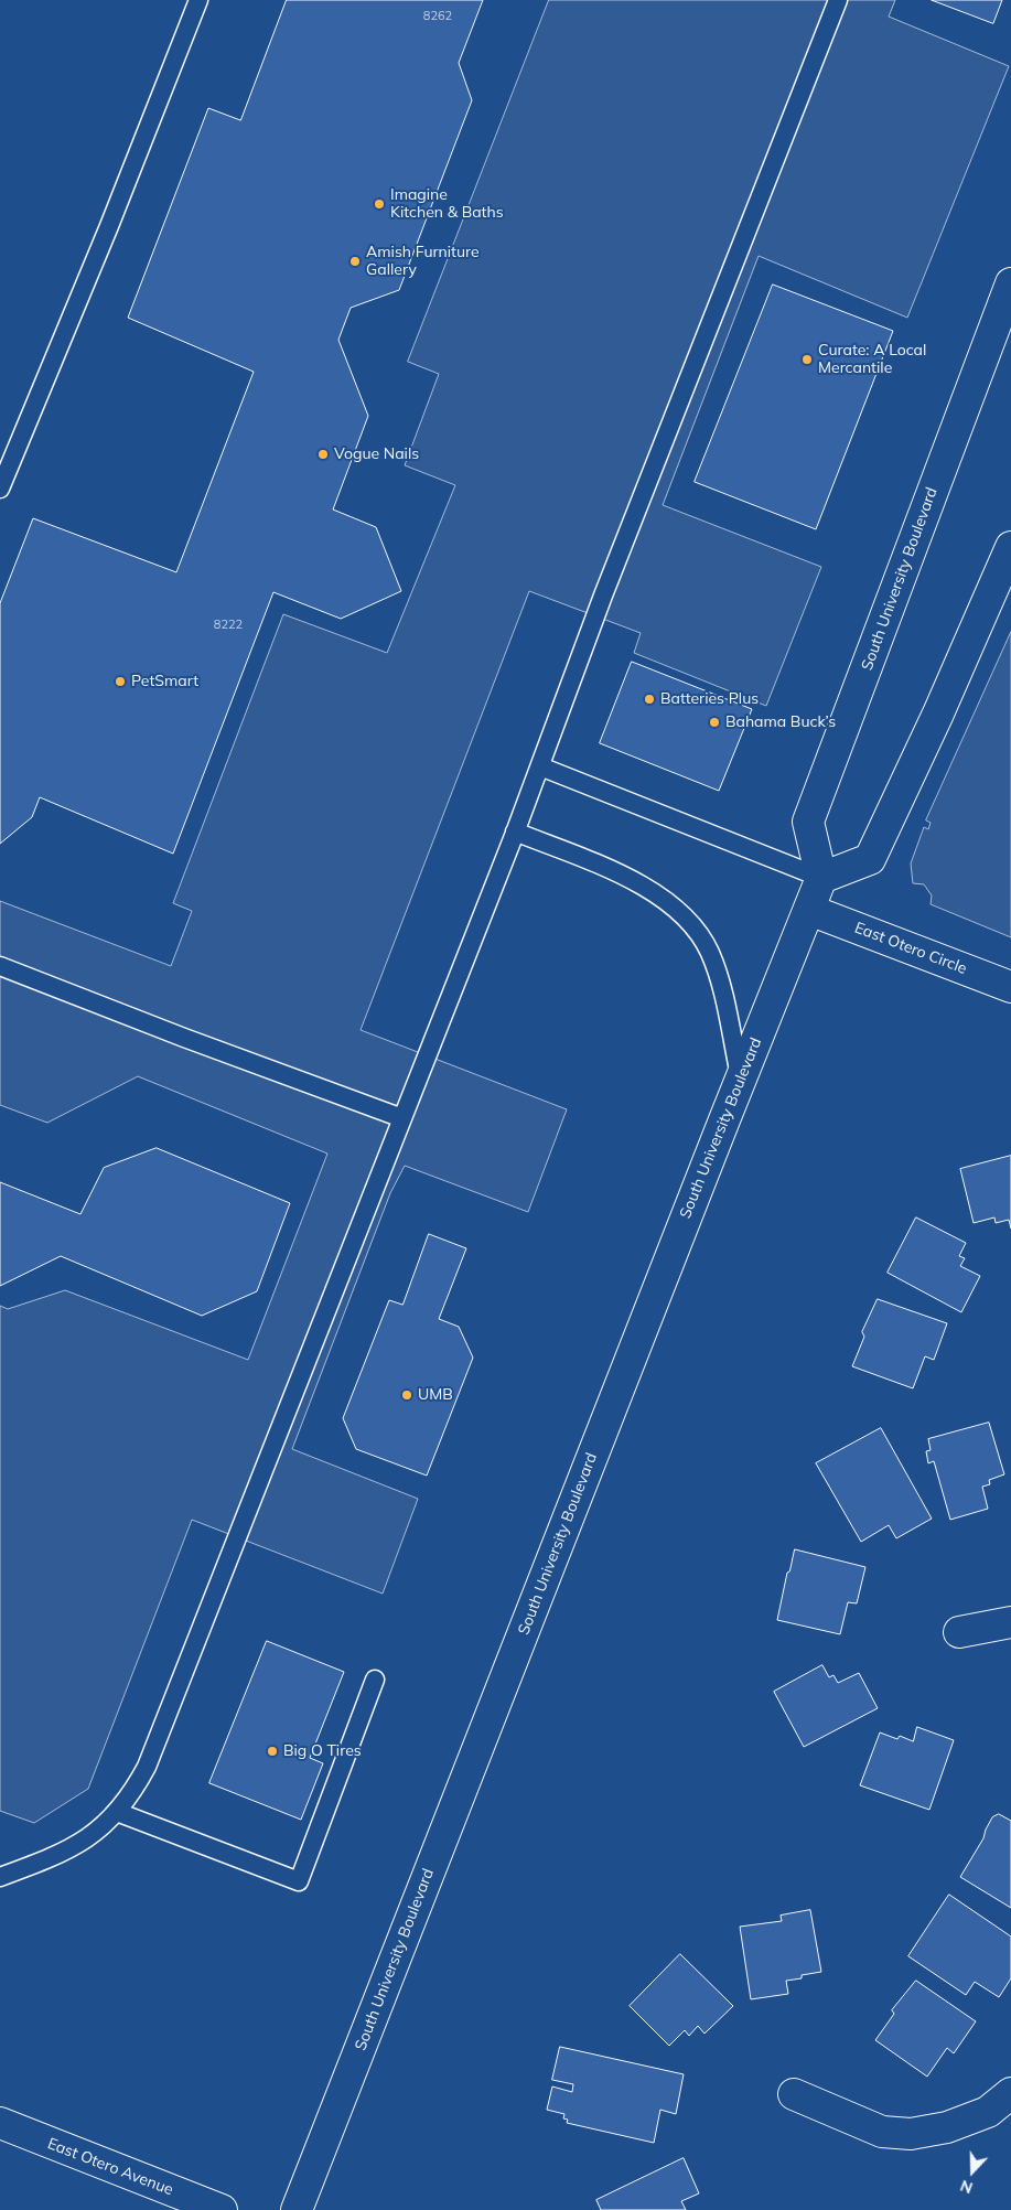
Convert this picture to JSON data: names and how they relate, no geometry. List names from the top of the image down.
{
  "streets": {
    "main road": ["South University Boulevard", "East Otero Circle", "East Otero Avenue"]
  },
  "crossings": [
    ["South University Boulevard", "East Otero Circle"]
  ],
  "places": [
    "Imagine Kitchen & Baths",
    "Amish Furniture Gallery",
    "Curate: A Local Mercantile",
    "Vogue Nails",
    "PetSmart",
    "Batteries Plus",
    "Bahama Buck’s",
    "UMB",
    "Big O Tires"
  ],
  "house_numbers": ["8262", "8222"],
  "north": "bottom"
}
